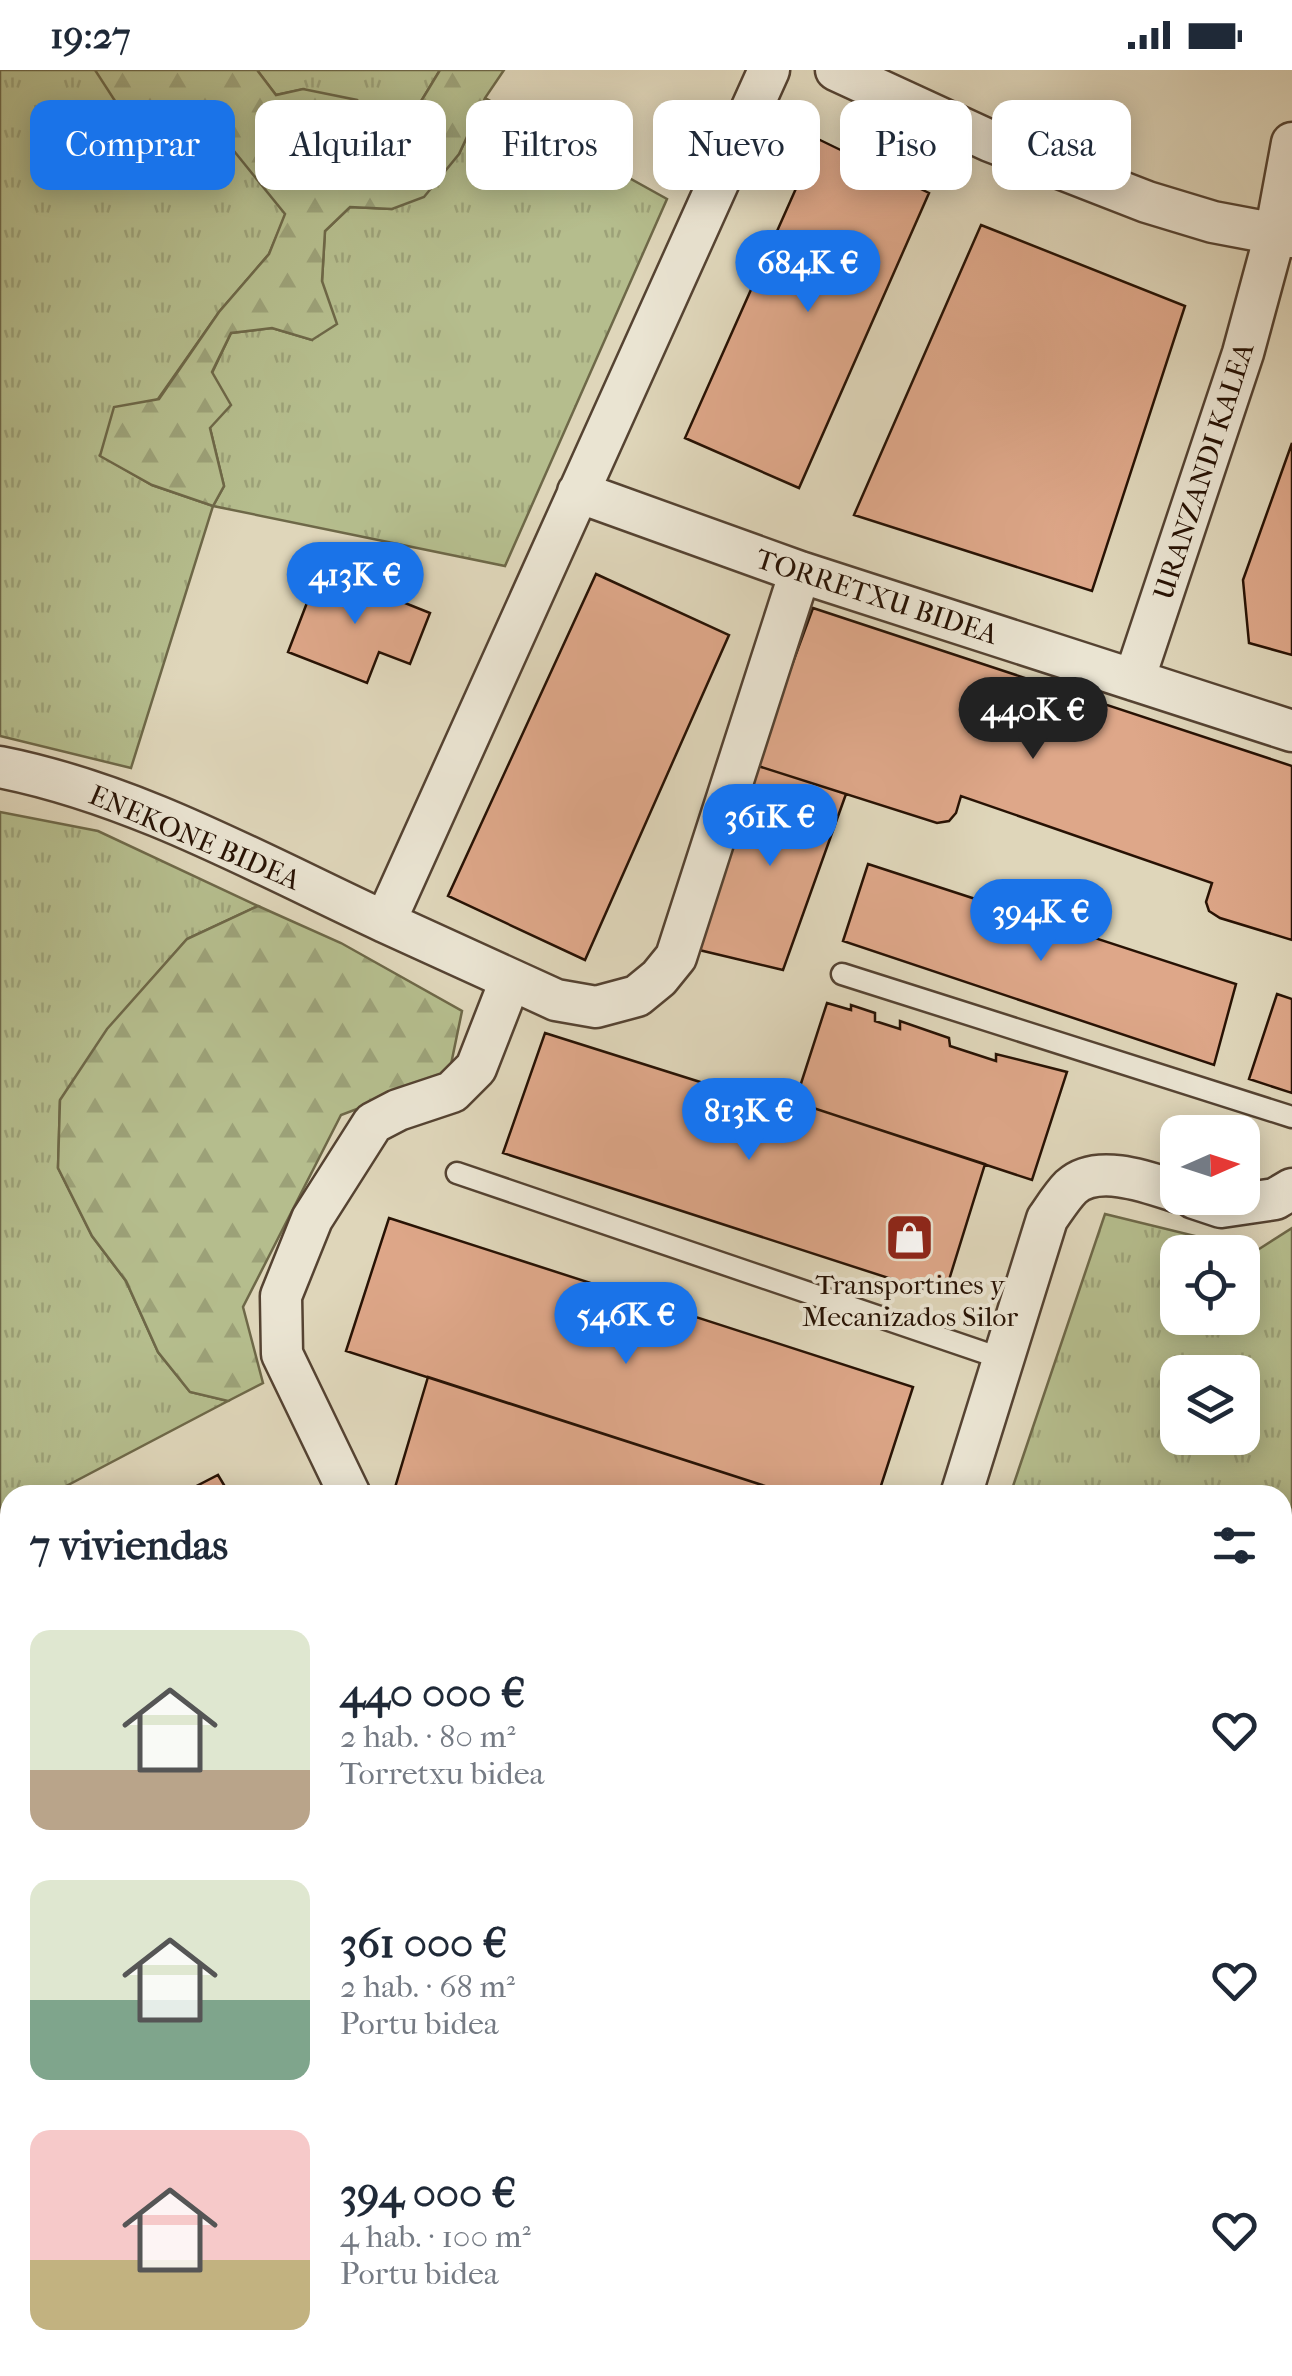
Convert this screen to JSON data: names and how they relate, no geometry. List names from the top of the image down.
{
  "streets": {
    "street": ["URANZANDI KALEA", "TORRETXU BIDEA", "ENEKONE BIDEA"]
  },
  "crossings": [
    ["URANZANDI KALEA", "TORRETXU BIDEA"],
    ["TORRETXU BIDEA", "ENEKONE BIDEA"]
  ],
  "places": {
    "shop": ["Transportines y Mecanizados Silor"]
  },
  "north": "right",
  "page": {
    "status": "19:27",
    "chip": [
      "Comprar",
      "Alquilar",
      "Filtros",
      "Nuevo",
      "Piso",
      "Casa"
    ],
    "price": [
      "684K €",
      "413K €",
      "440K €",
      "361K €",
      "394K €",
      "813K €",
      "546K €"
    ],
    "heading": "7 viviendas",
    "list": [
      {
        "name": "440 000 €",
        "note": "2 hab. · 80 m² · Torretxu bidea"
      },
      {
        "name": "361 000 €",
        "note": "2 hab. · 68 m² · Portu bidea"
      },
      {
        "name": "394 000 €",
        "note": "4 hab. · 100 m² · Portu bidea"
      }
    ]
  }
}
